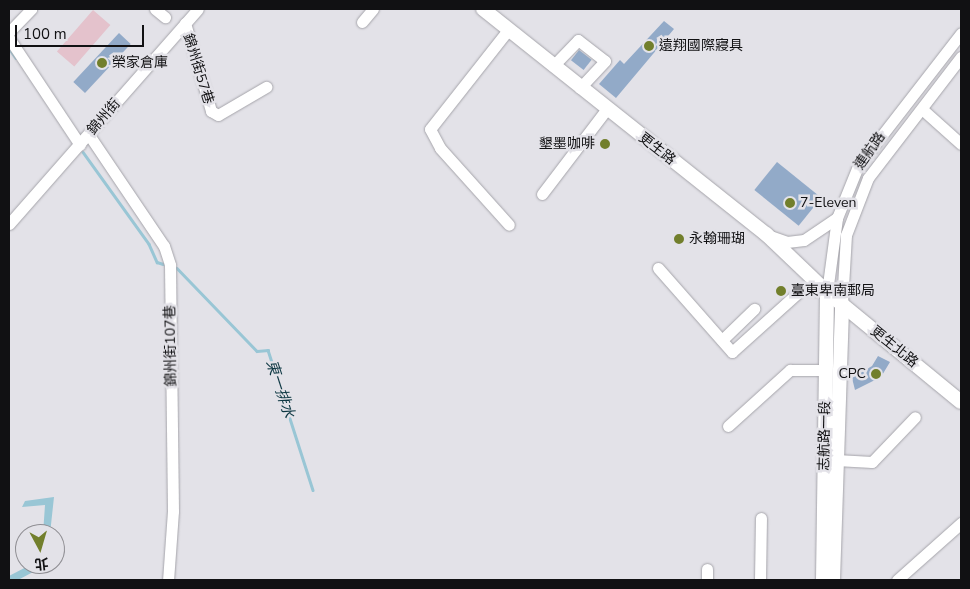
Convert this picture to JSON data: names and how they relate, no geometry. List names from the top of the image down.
{
  "streets": {
    "main road": ["更生路", "更生北路", "志航路一段"],
    "street": [
      "錦州街57巷",
      "錦州街",
      "連航路",
      "錦州街107巷"
    ]
  },
  "crossings": [
    ["錦州街57巷", "錦州街"],
    ["錦州街", "錦州街107巷"],
    ["更生路", "連航路"],
    ["更生路", "更生北路"],
    ["更生路", "志航路一段"],
    ["連航路", "更生北路"],
    ["連航路", "志航路一段"],
    ["更生北路", "志航路一段"]
  ],
  "water": ["東一排水"],
  "places": [
    "遠翔國際寢具",
    "榮家倉庫",
    "墾墨咖啡",
    "7-Eleven",
    "永翰珊瑚",
    "臺東卑南郵局",
    "CPC"
  ],
  "scale_bar": "100 m",
  "north": "bottom"
}
